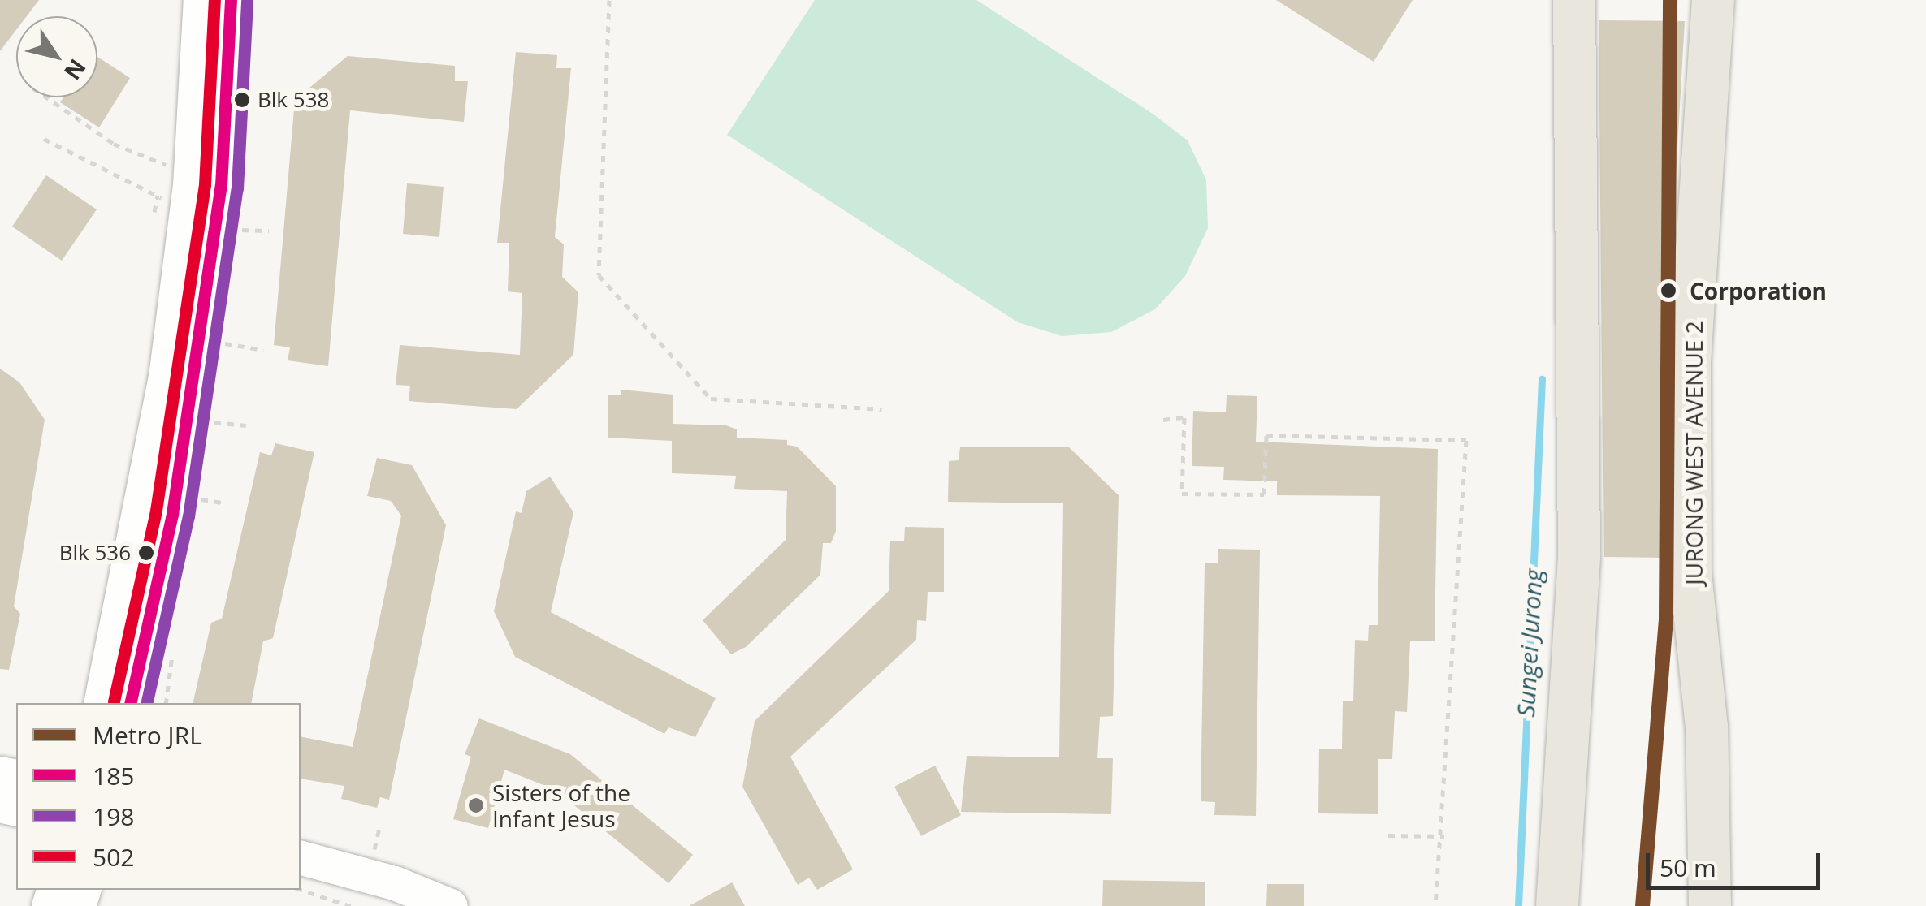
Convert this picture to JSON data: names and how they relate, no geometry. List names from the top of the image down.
{
  "streets": {
    "main road": ["JURONG WEST AVENUE 2"]
  },
  "water": ["Sungei Jurong"],
  "places": [
    "Blk 538",
    "Corporation",
    "Blk 536",
    "Sisters of the Infant Jesus"
  ],
  "lines": [
    "metro line JRL",
    "transit line 185",
    "transit line 502",
    "transit line 198"
  ],
  "legend": [
    "Metro JRL",
    "185",
    "198",
    "502"
  ],
  "scale_bar": "50 m",
  "north": "bottom right"
}
